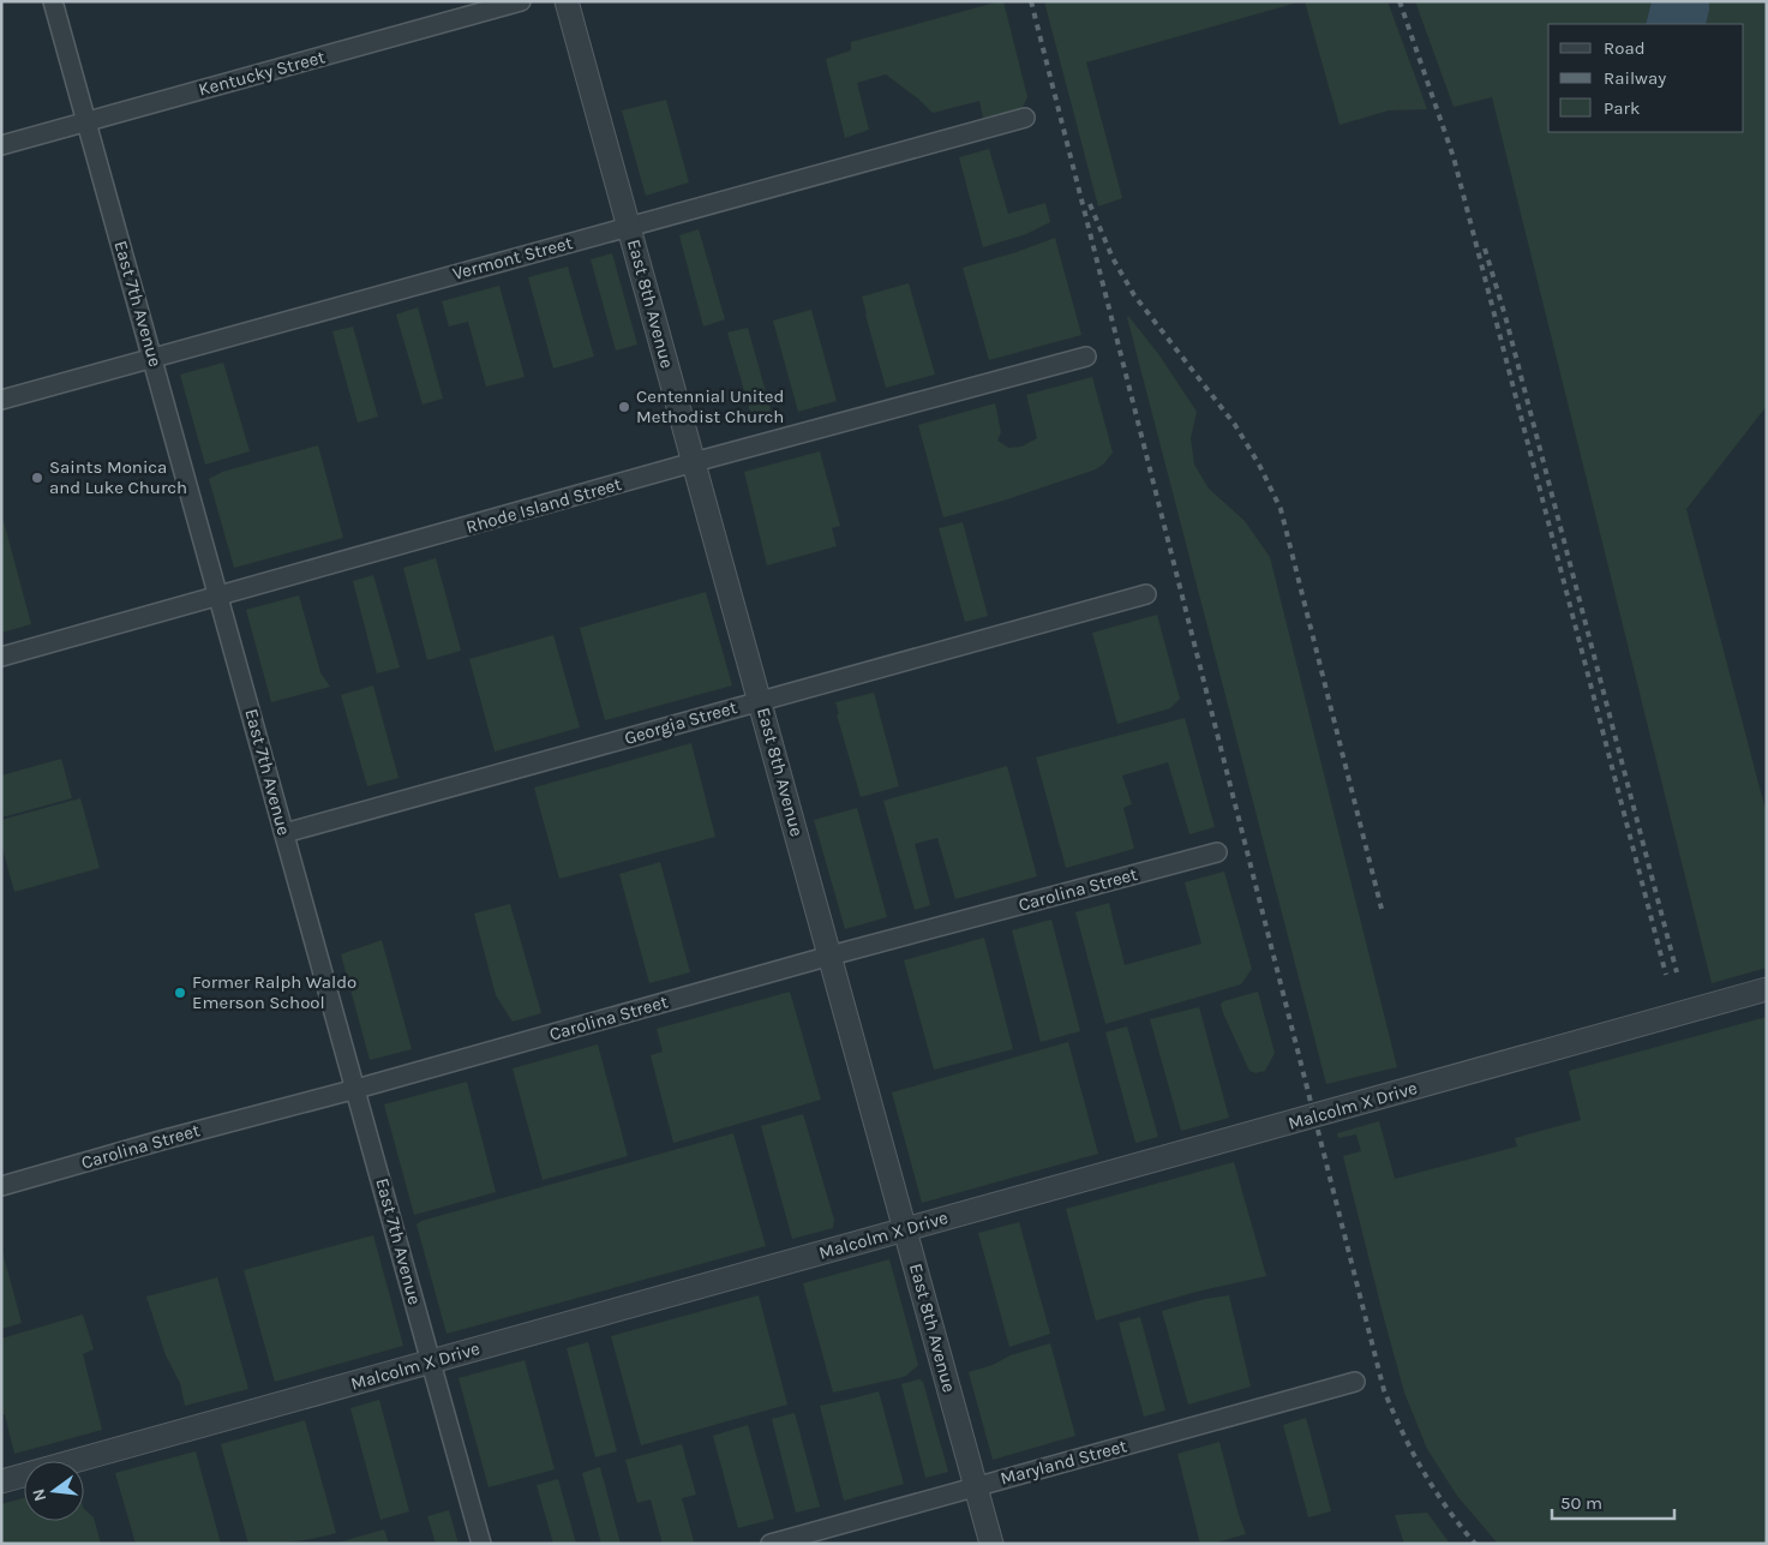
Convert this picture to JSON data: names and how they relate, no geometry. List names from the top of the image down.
{
  "streets": {
    "street": [
      "Kentucky Street",
      "Vermont Street",
      "East 7th Avenue",
      "East 8th Avenue",
      "Rhode Island Street",
      "Georgia Street",
      "Carolina Street",
      "Malcolm X Drive",
      "Maryland Street"
    ]
  },
  "crossings": [
    ["Kentucky Street", "East 7th Avenue"],
    ["Vermont Street", "East 7th Avenue"],
    ["Vermont Street", "East 8th Avenue"],
    ["East 7th Avenue", "Rhode Island Street"],
    ["East 7th Avenue", "Georgia Street"],
    ["East 7th Avenue", "Carolina Street"],
    ["East 7th Avenue", "Malcolm X Drive"],
    ["East 8th Avenue", "Rhode Island Street"],
    ["East 8th Avenue", "Georgia Street"],
    ["East 8th Avenue", "Carolina Street"],
    ["East 8th Avenue", "Malcolm X Drive"],
    ["East 8th Avenue", "Maryland Street"]
  ],
  "places": ["Centennial United Methodist Church", "Saints Monica and Luke Church", "Former Ralph Waldo Emerson School"],
  "legend": ["Road", "Railway", "Park"],
  "scale_bar": "50 m",
  "north": "left"
}
